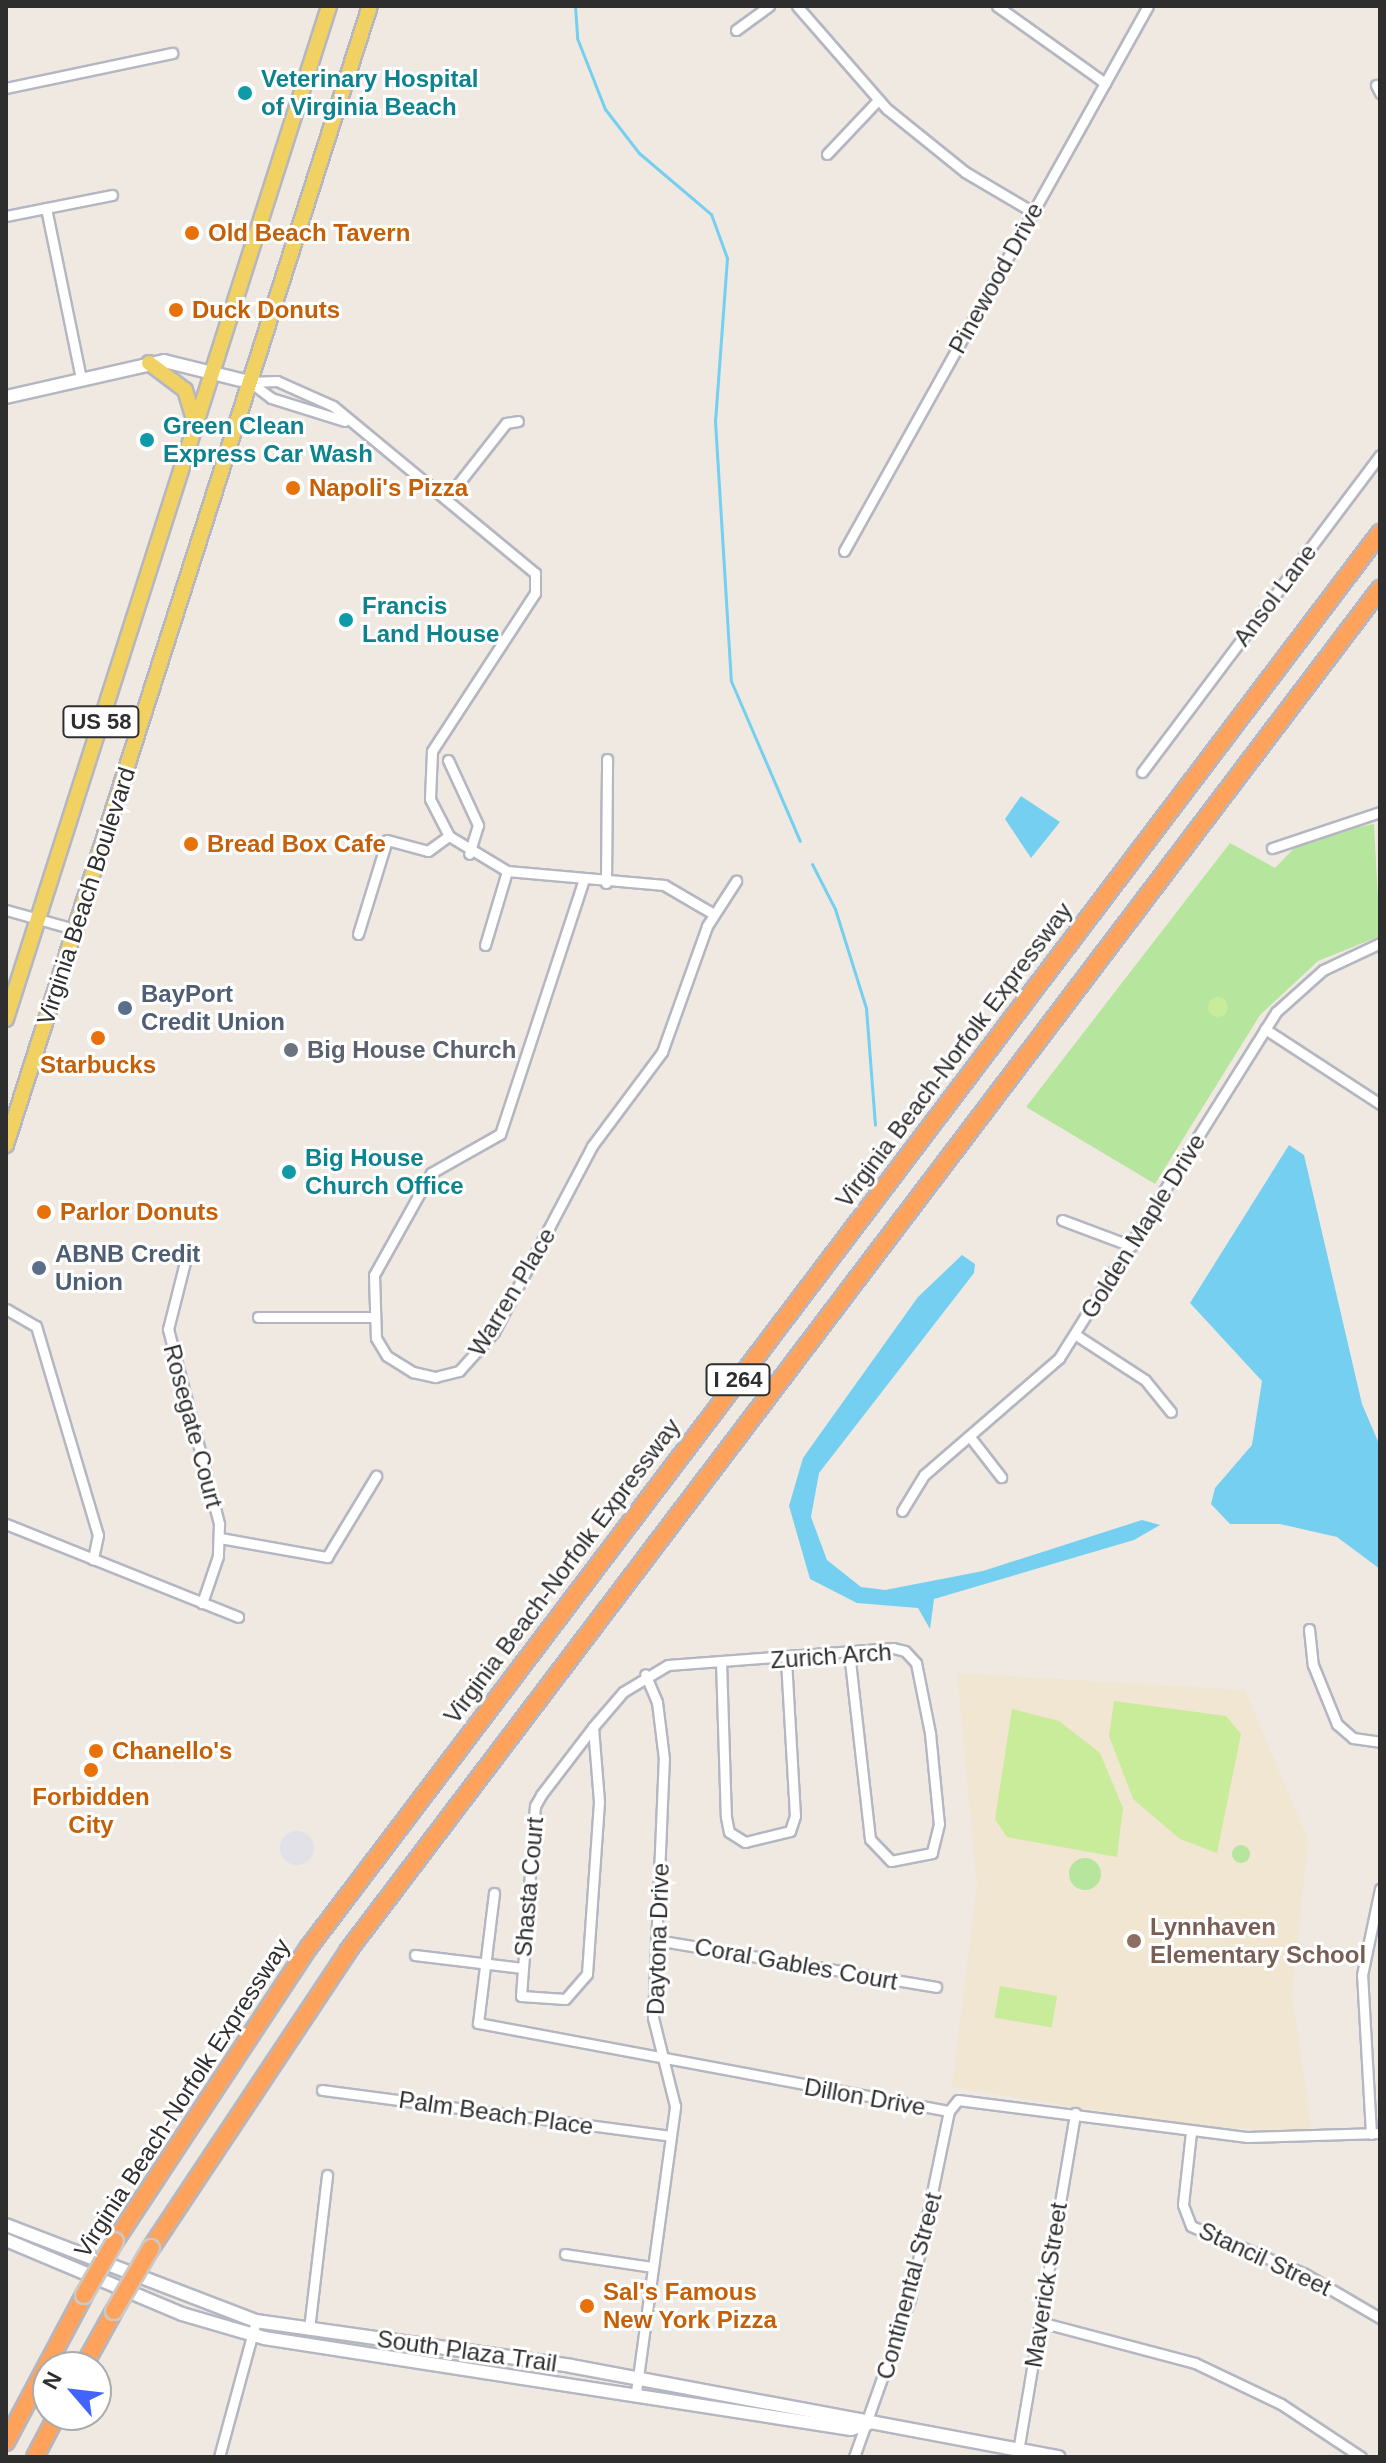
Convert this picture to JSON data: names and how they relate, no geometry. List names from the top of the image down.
{
  "streets": {
    "highway": ["Virginia Beach-Norfolk Expressway", "I 264"],
    "main road": ["US 58", "Virginia Beach Boulevard", "South Plaza Trail"],
    "street": [
      "Pinewood Drive",
      "Ansol Lane",
      "Golden Maple Drive",
      "Warren Place",
      "Rosegate Court",
      "Zurich Arch",
      "Shasta Court",
      "Daytona Drive",
      "Coral Gables Court",
      "Dillon Drive",
      "Palm Beach Place",
      "Stancil Street",
      "Maverick Street",
      "Continental Street"
    ]
  },
  "crossings": [
    ["Zurich Arch", "Shasta Court"],
    ["Zurich Arch", "Daytona Drive"],
    ["Shasta Court", "Daytona Drive"],
    ["Daytona Drive", "Coral Gables Court"],
    ["Daytona Drive", "Dillon Drive"],
    ["Daytona Drive", "Palm Beach Place"],
    ["Daytona Drive", "South Plaza Trail"],
    ["Dillon Drive", "Stancil Street"],
    ["Dillon Drive", "Maverick Street"],
    ["Dillon Drive", "Continental Street"],
    ["Maverick Street", "South Plaza Trail"],
    ["Continental Street", "South Plaza Trail"]
  ],
  "places": [
    "Veterinary Hospital of Virginia Beach",
    "Old Beach Tavern",
    "Duck Donuts",
    "Green Clean Express Car Wash",
    "Napoli's Pizza",
    "Francis Land House",
    "Bread Box Cafe",
    "BayPort Credit Union",
    "Starbucks",
    "Big House Church",
    "Big House Church Office",
    "Parlor Donuts",
    "ABNB Credit Union",
    "Chanello's",
    "Forbidden City",
    "Lynnhaven Elementary School",
    "Sal's Famous New York Pizza"
  ],
  "north": "top left"
}
